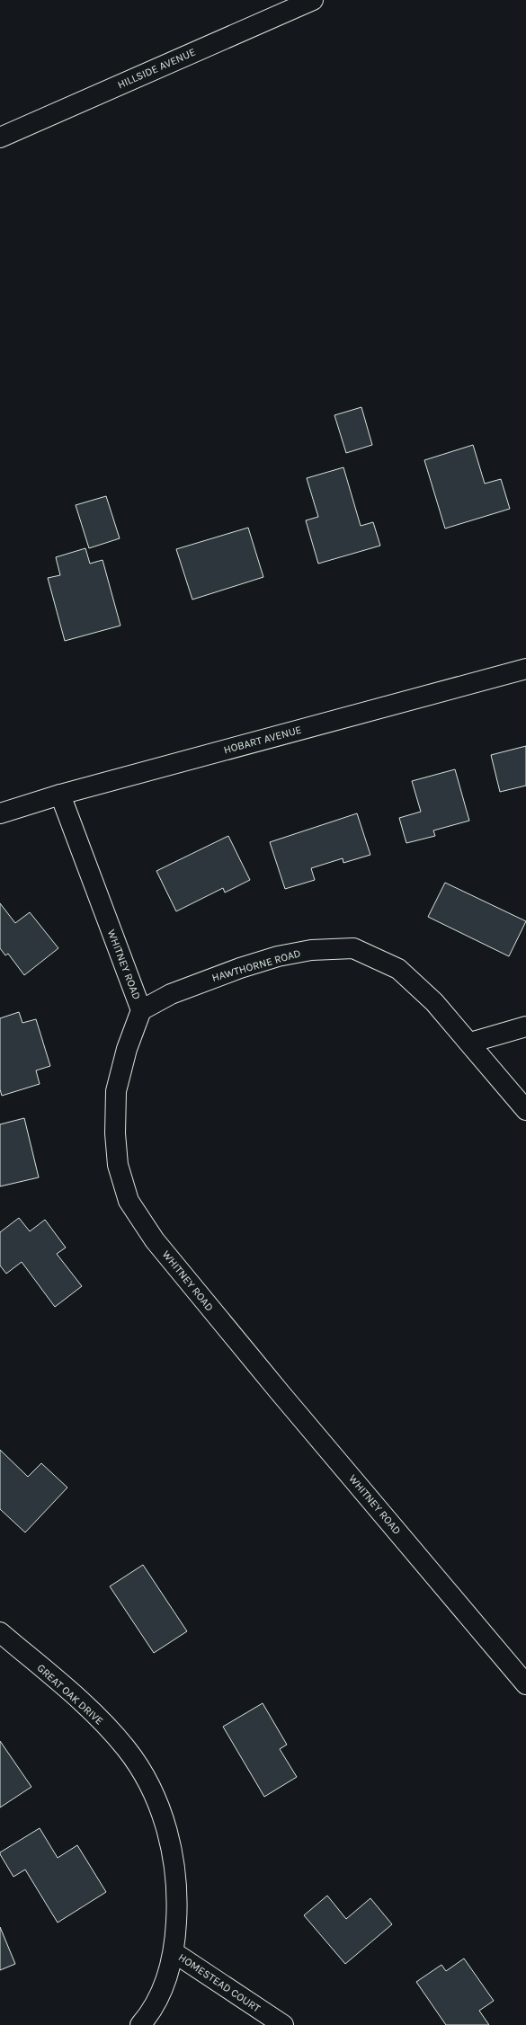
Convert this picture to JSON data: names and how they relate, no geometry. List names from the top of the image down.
{
  "streets": {
    "street": [
      "HILLSIDE AVENUE",
      "HOBART AVENUE",
      "WHITNEY ROAD",
      "HAWTHORNE ROAD",
      "GREAT OAK DRIVE",
      "HOMESTEAD COURT"
    ]
  },
  "crossings": [
    ["HOBART AVENUE", "WHITNEY ROAD"],
    ["WHITNEY ROAD", "HAWTHORNE ROAD"],
    ["GREAT OAK DRIVE", "HOMESTEAD COURT"]
  ]
}
